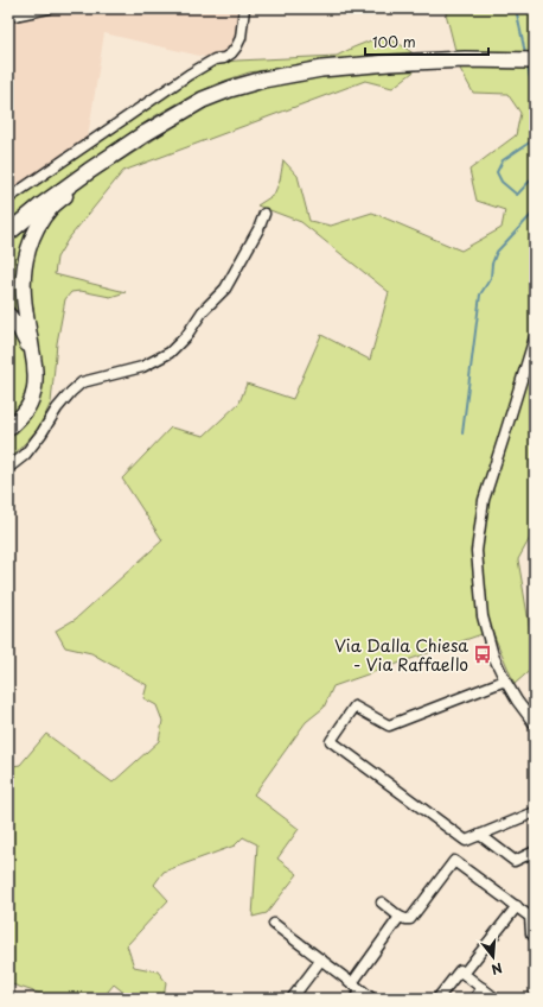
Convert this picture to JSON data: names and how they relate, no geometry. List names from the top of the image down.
{
  "places": {
    "bus stop": ["Via Dalla Chiesa - Via Raffaello"]
  },
  "scale_bar": "100 m",
  "north": "bottom"
}
